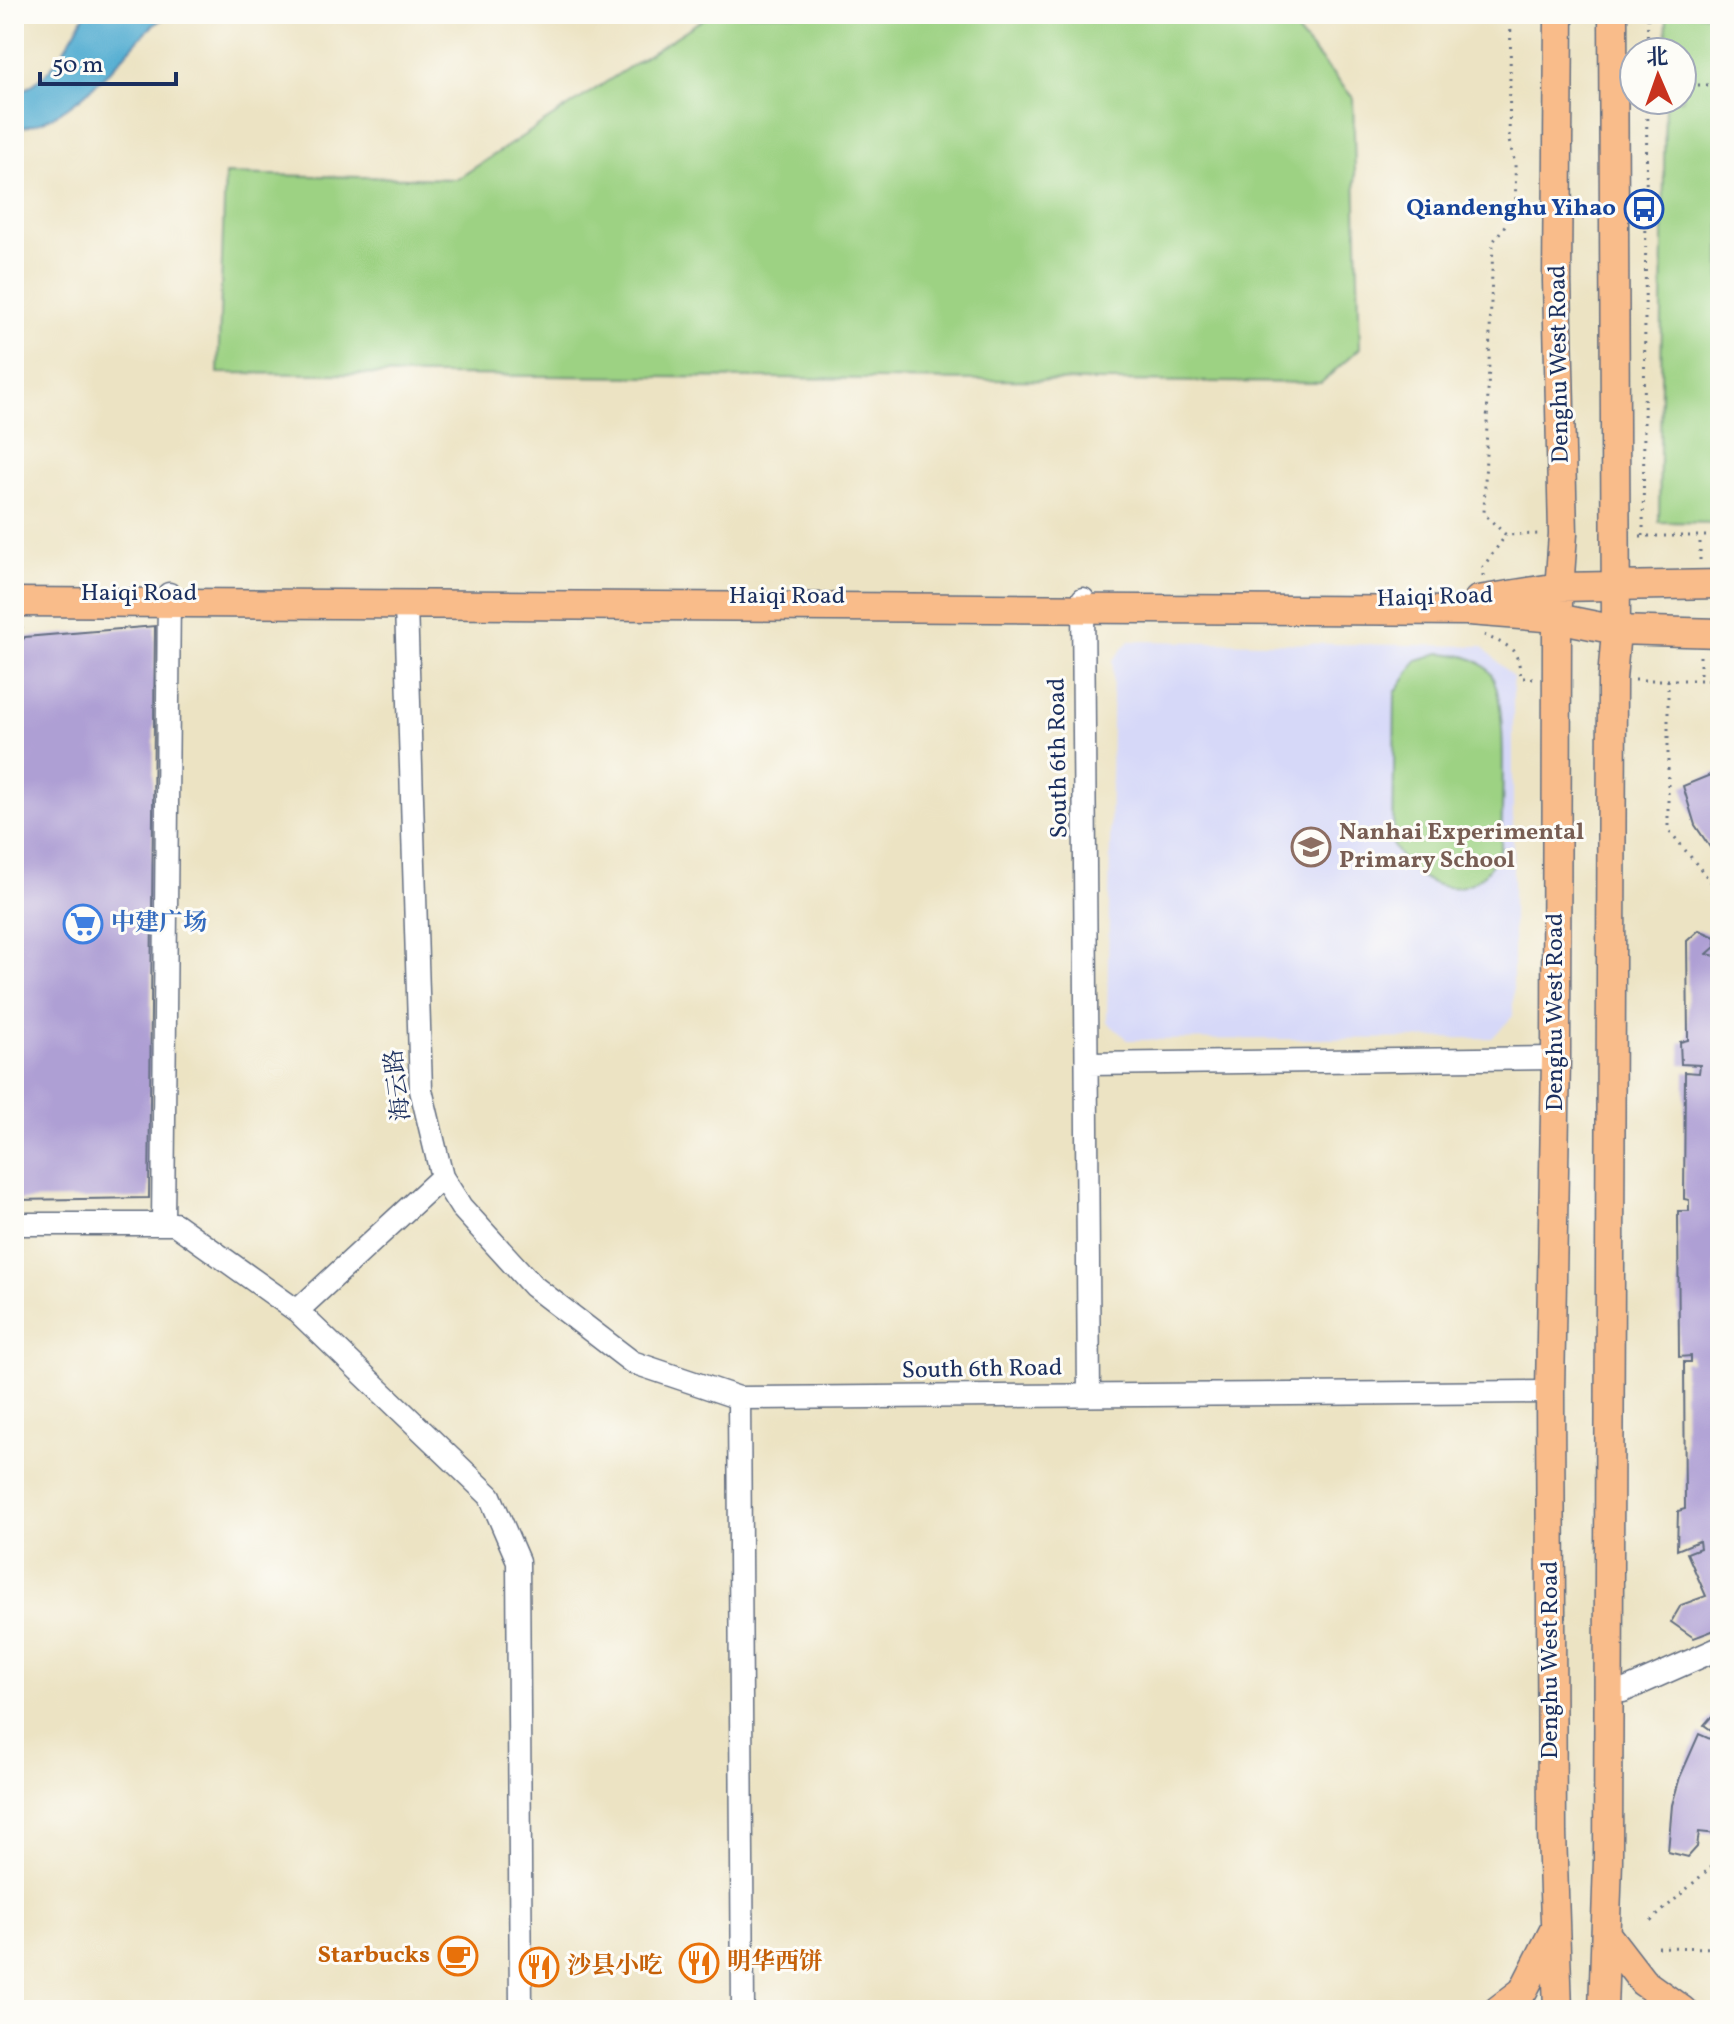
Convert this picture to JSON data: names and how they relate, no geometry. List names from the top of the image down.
{
  "streets": {
    "main road": ["Denghu West Road", "Haiqi Road"],
    "street": ["South 6th Road", "海云路"]
  },
  "crossings": [
    ["Denghu West Road", "Haiqi Road"],
    ["Haiqi Road", "South 6th Road"],
    ["Haiqi Road", "海云路"],
    ["South 6th Road", "海云路"]
  ],
  "places": {
    "bus stop": ["Qiandenghu Yihao"],
    "school or university": ["Nanhai Experimental Primary School"],
    "supermarket": ["中建广场"],
    "cafe": ["Starbucks"],
    "restaurant": ["明华西饼", "沙县小吃"]
  },
  "scale_bar": "50 m",
  "north": "top"
}
